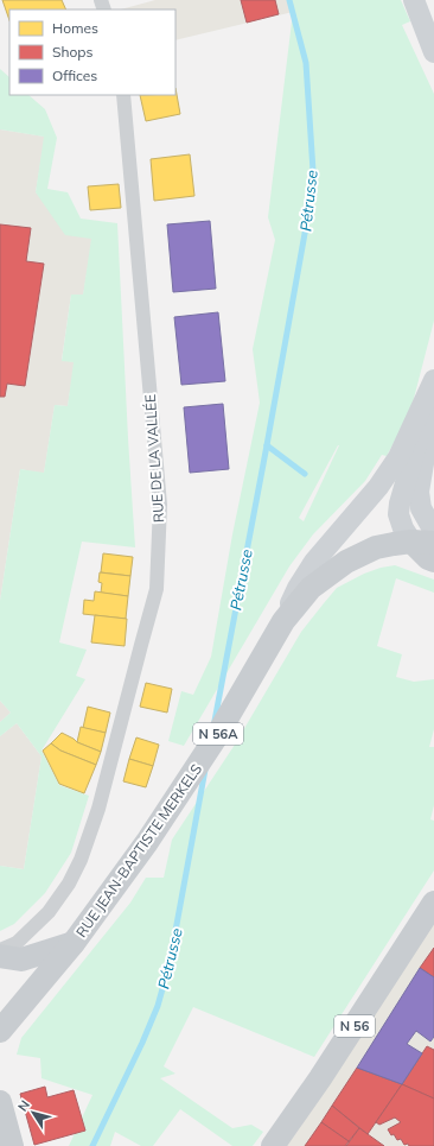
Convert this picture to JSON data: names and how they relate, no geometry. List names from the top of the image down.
{
  "streets": {
    "main road": ["N 56A", "RUE JEAN-BAPTISTE MERKELS", "N 56"],
    "street": ["RUE DE LA VALLÉE"]
  },
  "water": ["Pétrusse"],
  "legend": ["Homes", "Shops", "Offices"],
  "north": "top left"
}
